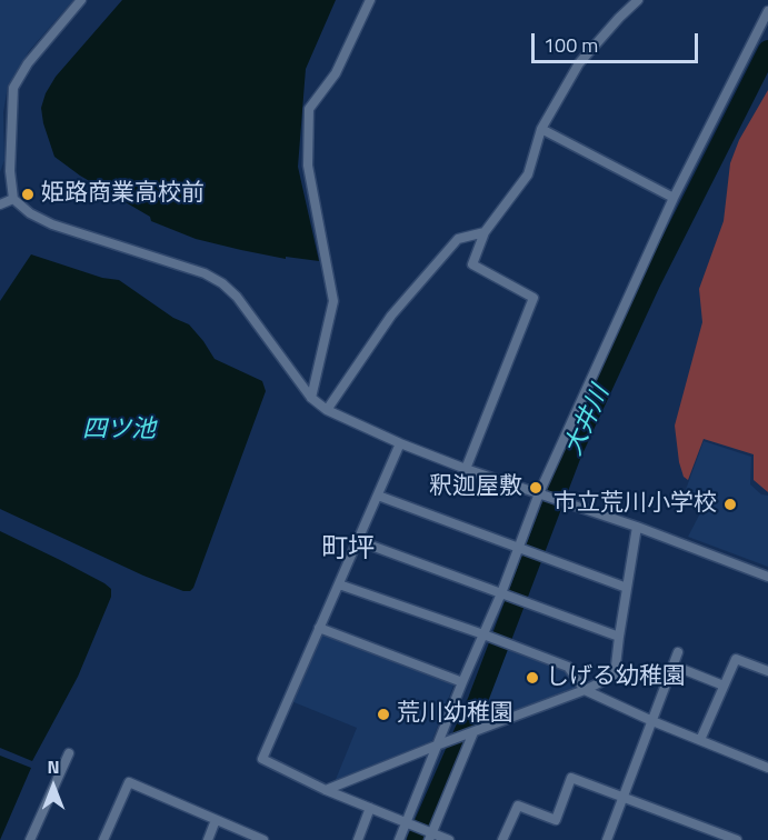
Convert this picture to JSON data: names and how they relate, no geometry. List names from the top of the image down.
{
  "districts": ["町坪"],
  "water": ["大井川", "四ツ池"],
  "places": [
    "姫路商業高校前",
    "釈迦屋敷",
    "市立荒川小学校",
    "しげる幼稚園",
    "荒川幼稚園"
  ],
  "scale_bar": "100 m",
  "north": "top"
}
